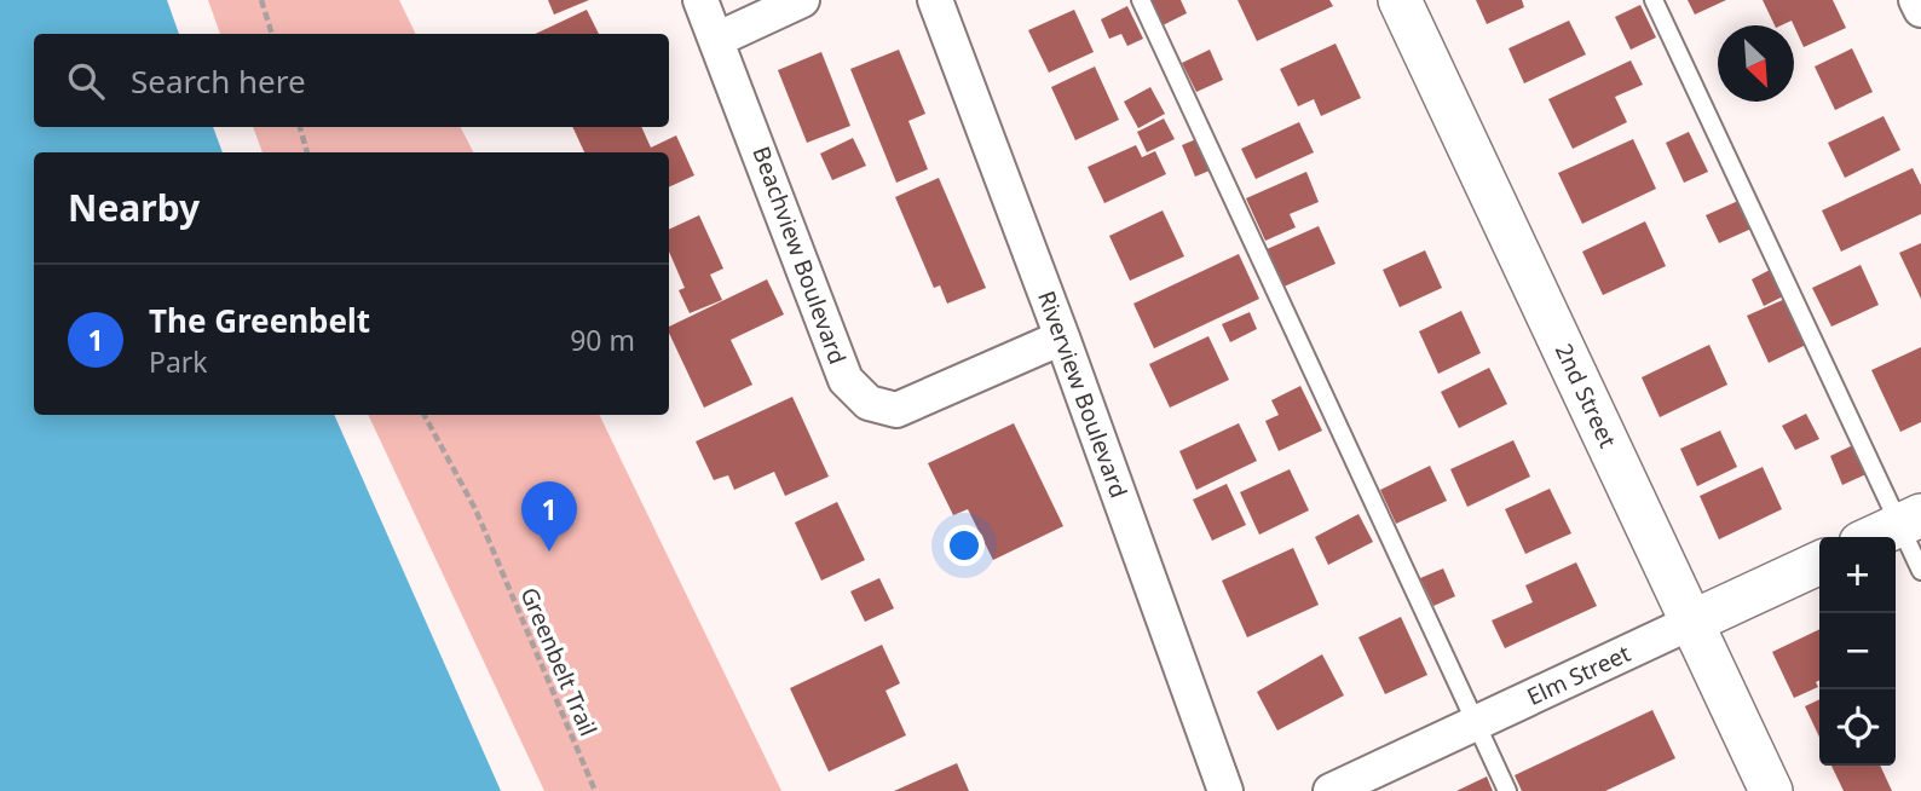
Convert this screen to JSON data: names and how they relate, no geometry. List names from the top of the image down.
{
  "streets": {
    "street": [
      "Beachview Boulevard",
      "Riverview Boulevard",
      "2nd Street",
      "Elm Street"
    ],
    "path": ["Greenbelt Trail"]
  },
  "crossings": [
    ["Beachview Boulevard", "Riverview Boulevard"],
    ["2nd Street", "Elm Street"]
  ],
  "north": "bottom right",
  "page": {
    "search": "Search here",
    "heading": "Nearby",
    "list": [
      {
        "mark": "1",
        "name": "The Greenbelt",
        "note": "Park",
        "value": "90 m"
      }
    ],
    "pins": "1",
    "map_buttons": ["+", "−"]
  }
}
